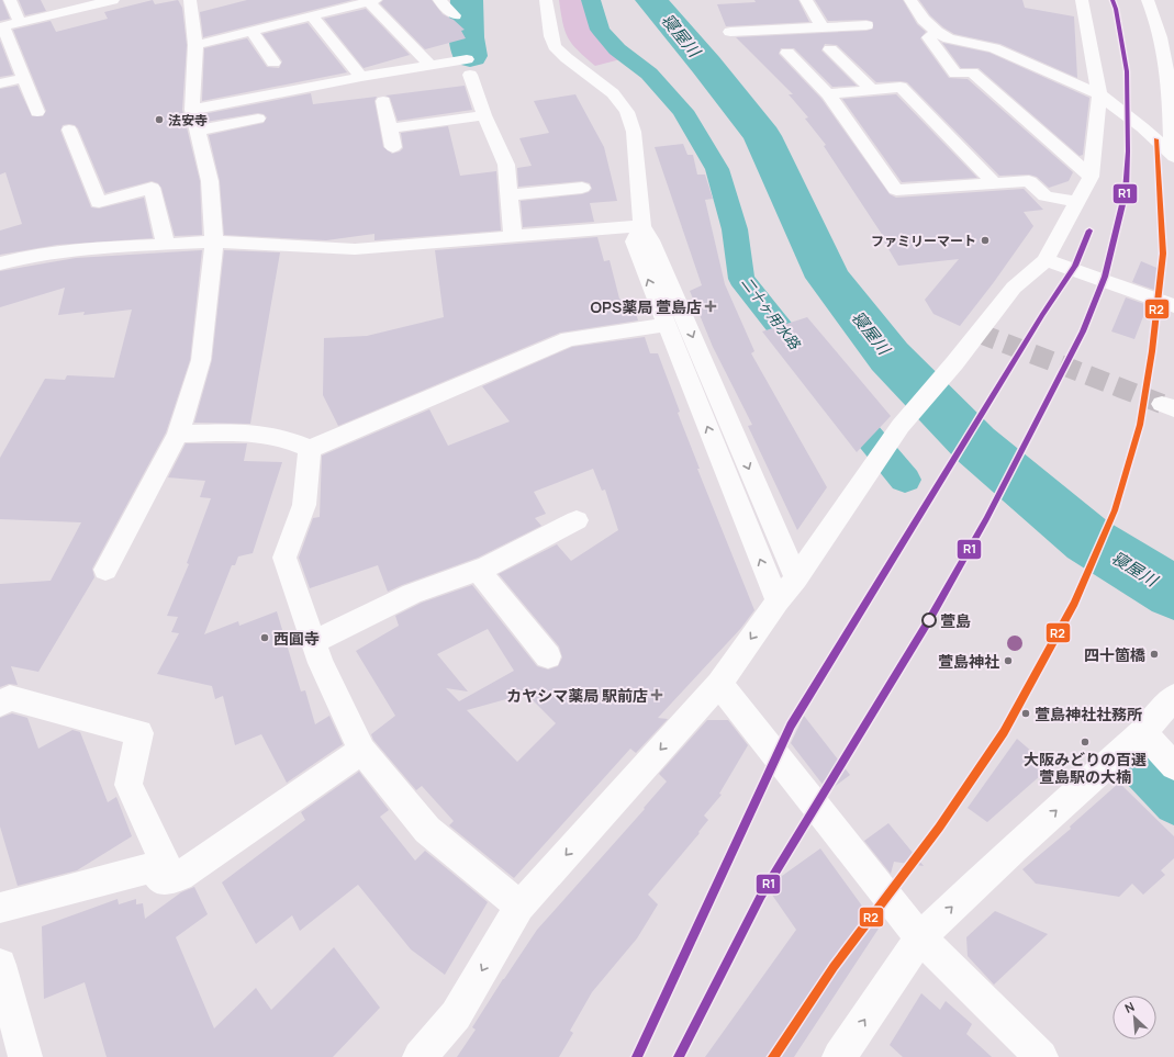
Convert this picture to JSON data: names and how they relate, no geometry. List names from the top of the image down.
{
  "water": ["寝屋川", "二十ヶ用水路"],
  "places": {
    "other": [
      "法安寺",
      "ファミリーマート",
      "萱島",
      "西圓寺",
      "四十箇橋",
      "萱島神社",
      "萱島神社社務所",
      "大阪みどりの百選 萱島駅の大楠"
    ],
    "health": ["OPS薬局 萱島店", "カヤシマ薬局 駅前店"]
  },
  "lines": ["transit line R1", "transit line R2"],
  "north": "top left"
}
